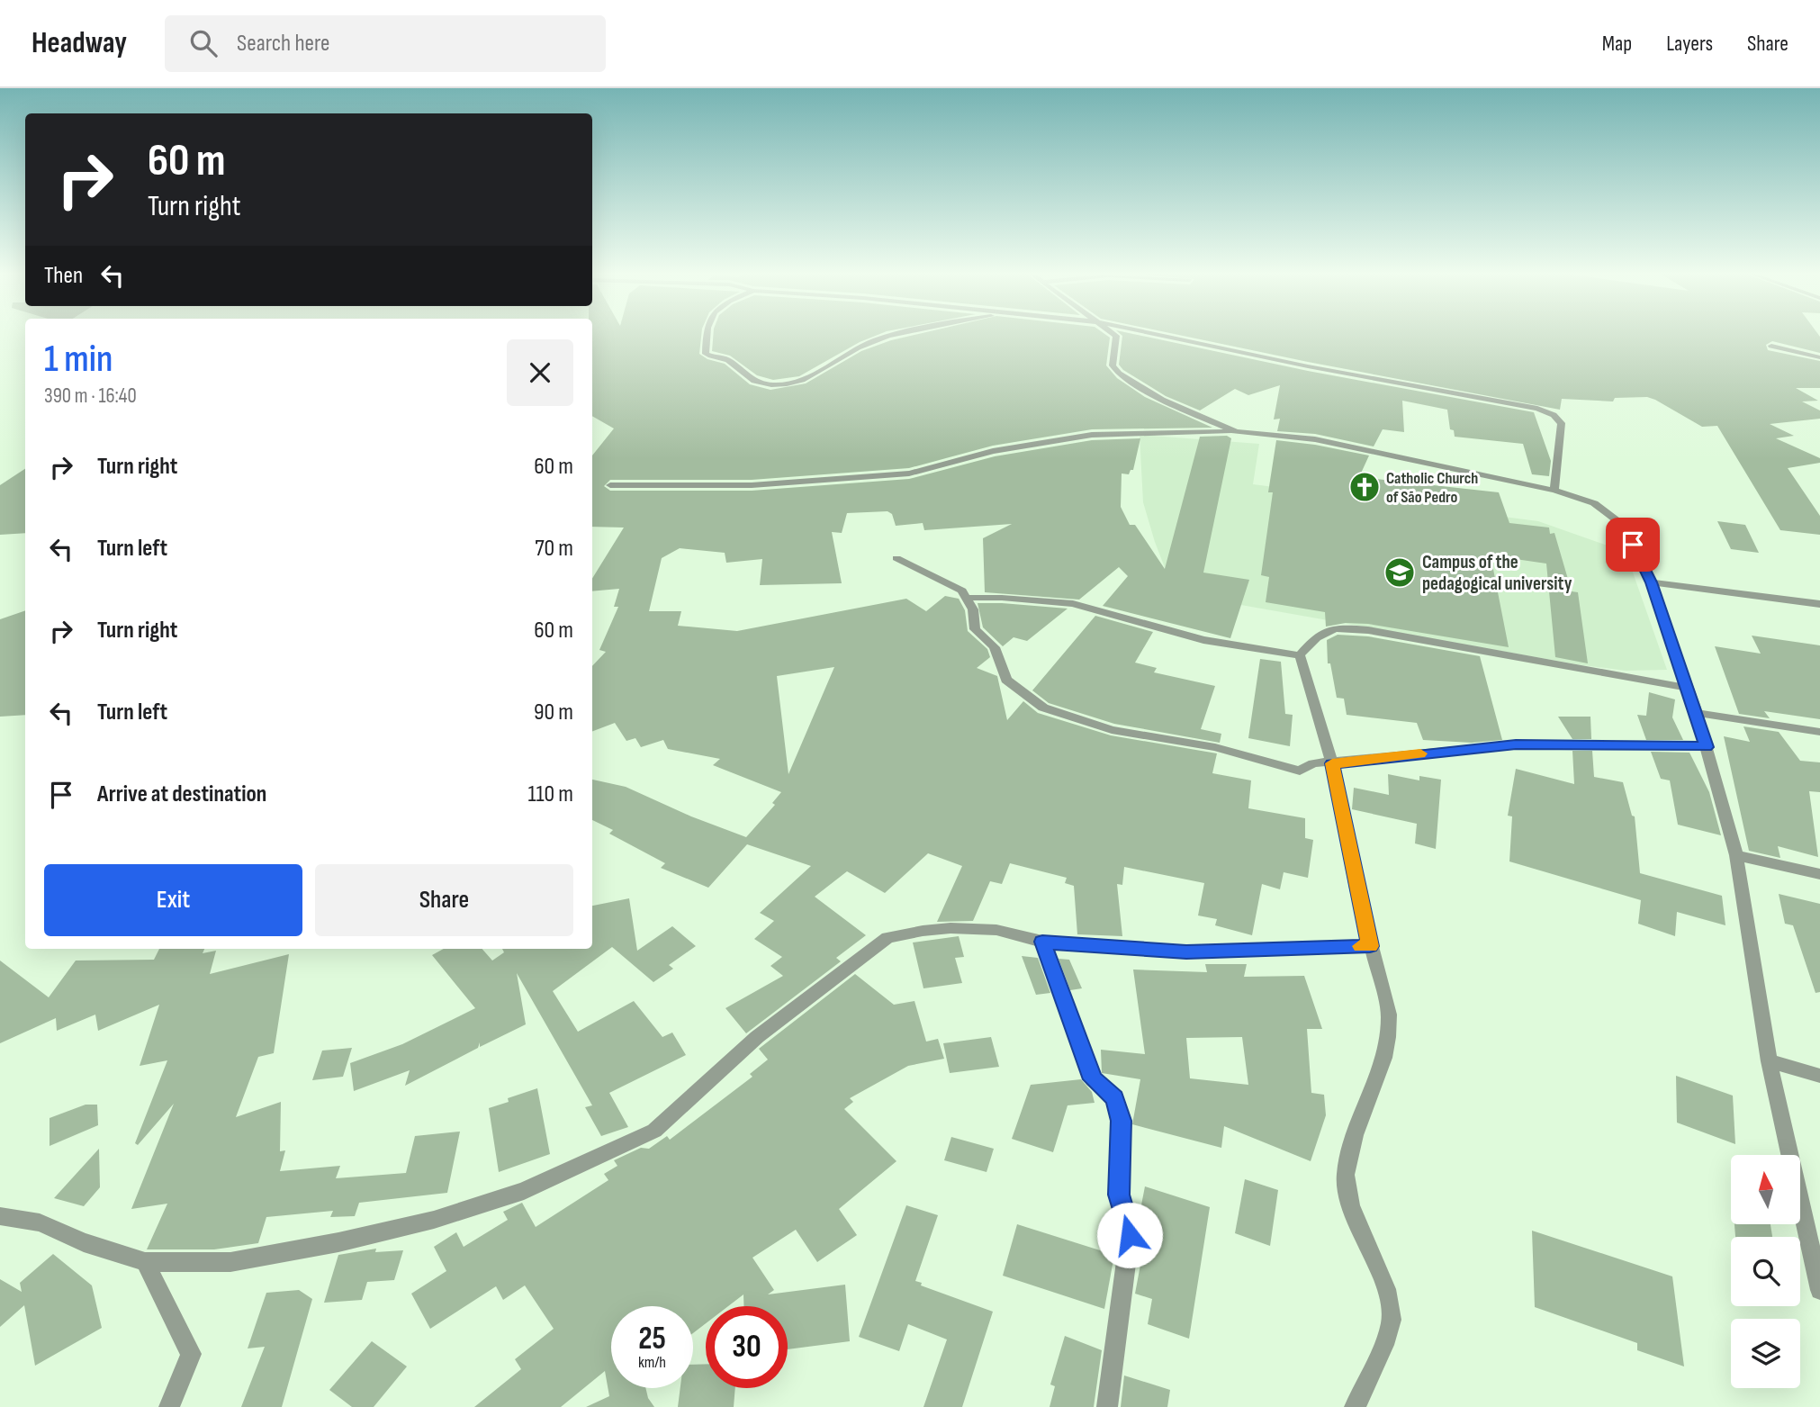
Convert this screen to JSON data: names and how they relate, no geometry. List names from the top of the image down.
{
  "places": {
    "church": ["Catholic Church of São Pedro"],
    "school or university": ["Campus of the pedagogical university"]
  },
  "north": "top",
  "page": {
    "header": "Headway",
    "search": "Search here",
    "nav": ["Map", "Layers", "Share"],
    "turn": ["60 m", "Turn right"],
    "then": "Then",
    "heading": ["1 min", "390 m · 16:40"],
    "list": [
      {
        "name": "Turn right",
        "value": "60 m"
      },
      {
        "name": "Turn left",
        "value": "70 m"
      },
      {
        "name": "Turn right",
        "value": "60 m"
      },
      {
        "name": "Turn left",
        "value": "90 m"
      },
      {
        "name": "Arrive at destination",
        "value": "110 m"
      }
    ],
    "buttons": ["Exit", "Share"],
    "speed": "25 km/h",
    "limit": "30"
  }
}
